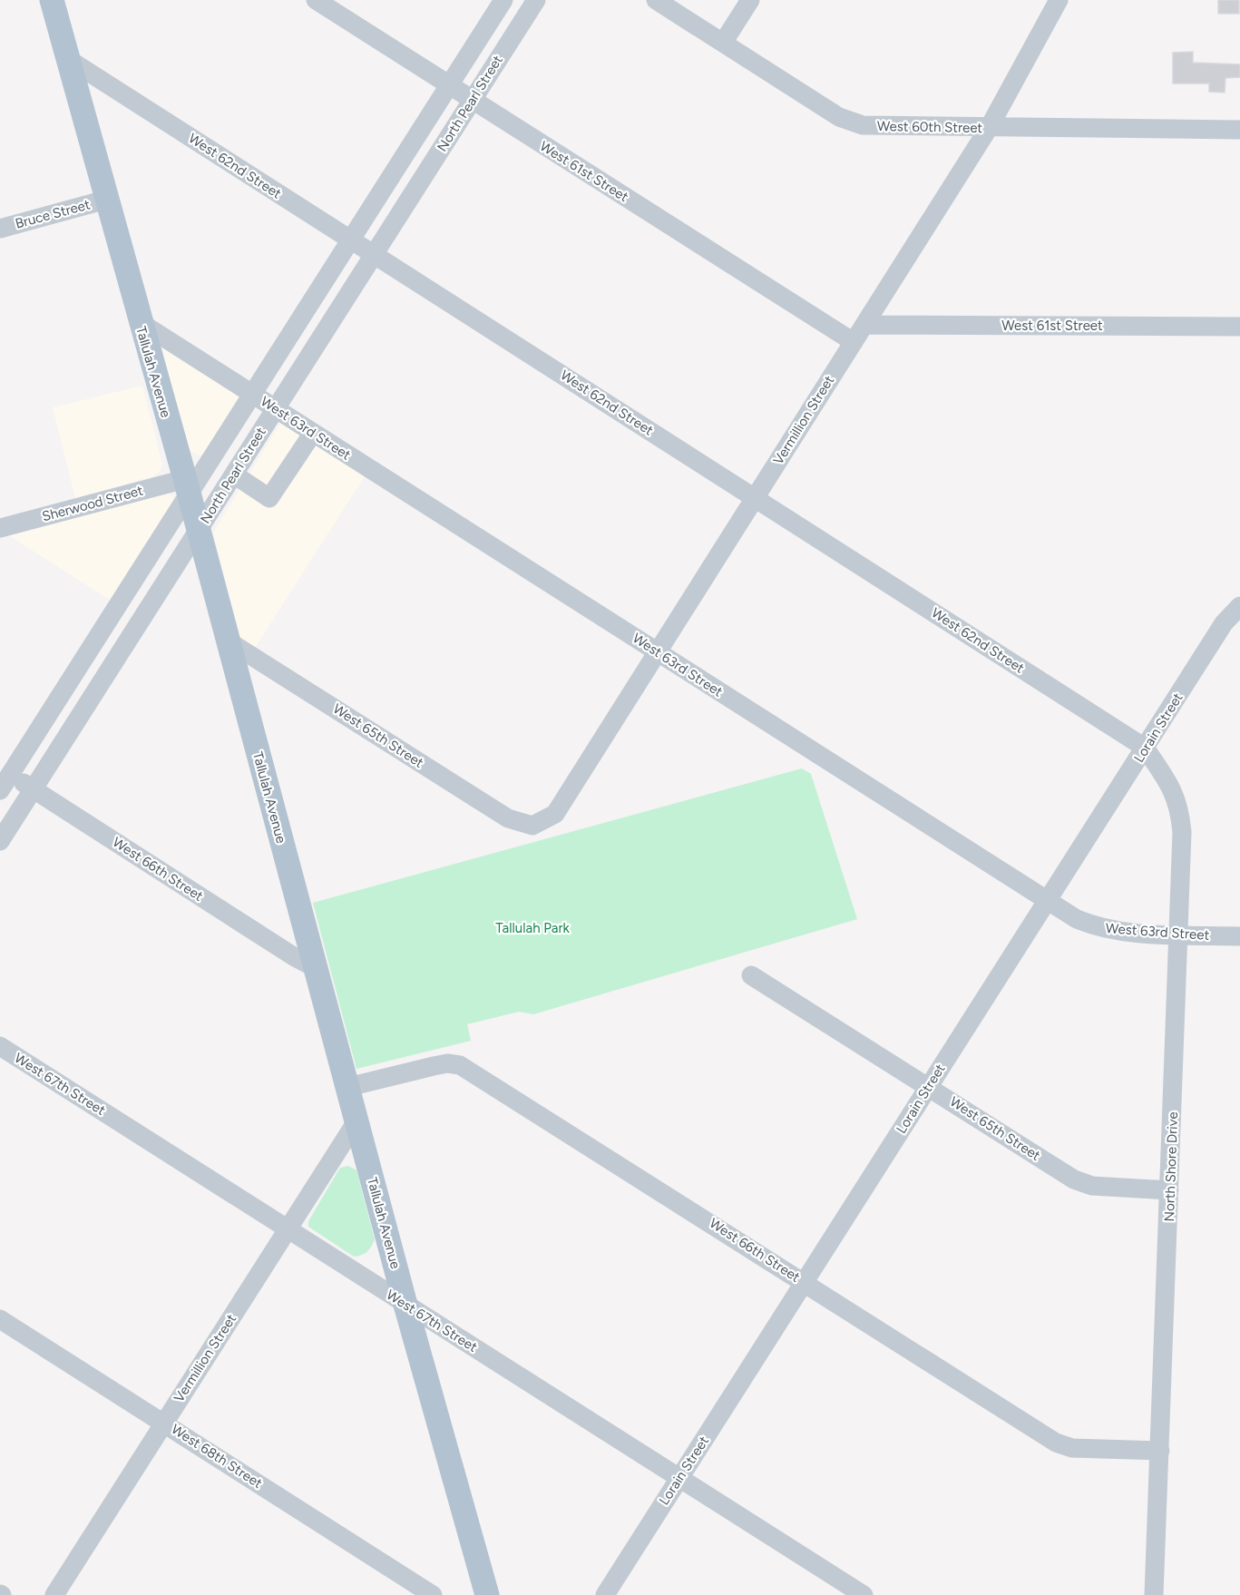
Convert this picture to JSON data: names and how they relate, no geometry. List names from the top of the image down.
{
  "streets": {
    "main road": ["Tallulah Avenue"],
    "street": [
      "North Pearl Street",
      "West 60th Street",
      "West 62nd Street",
      "West 61st Street",
      "Bruce Street",
      "Vermillion Street",
      "West 63rd Street",
      "Sherwood Street",
      "Lorain Street",
      "West 65th Street",
      "West 66th Street",
      "West 67th Street",
      "North Shore Drive",
      "West 68th Street"
    ]
  },
  "crossings": [
    ["North Pearl Street", "West 62nd Street"],
    ["North Pearl Street", "West 61st Street"],
    ["North Pearl Street", "Tallulah Avenue"],
    ["North Pearl Street", "West 63rd Street"],
    ["North Pearl Street", "Sherwood Street"],
    ["North Pearl Street", "West 66th Street"],
    ["West 60th Street", "Vermillion Street"],
    ["West 62nd Street", "Tallulah Avenue"],
    ["West 62nd Street", "Vermillion Street"],
    ["West 62nd Street", "Lorain Street"],
    ["West 62nd Street", "North Shore Drive"],
    ["West 61st Street", "Vermillion Street"],
    ["Bruce Street", "Tallulah Avenue"],
    ["Tallulah Avenue", "Vermillion Street"],
    ["Tallulah Avenue", "West 63rd Street"],
    ["Tallulah Avenue", "Sherwood Street"],
    ["Tallulah Avenue", "West 65th Street"],
    ["Tallulah Avenue", "West 66th Street"],
    ["Tallulah Avenue", "West 67th Street"],
    ["Vermillion Street", "West 63rd Street"],
    ["Vermillion Street", "West 65th Street"],
    ["Vermillion Street", "West 67th Street"],
    ["Vermillion Street", "West 68th Street"],
    ["West 63rd Street", "Lorain Street"],
    ["West 63rd Street", "North Shore Drive"],
    ["Lorain Street", "West 65th Street"],
    ["Lorain Street", "West 66th Street"],
    ["Lorain Street", "West 67th Street"],
    ["Lorain Street", "North Shore Drive"],
    ["West 65th Street", "North Shore Drive"],
    ["West 66th Street", "North Shore Drive"]
  ],
  "parks": ["Tallulah Park"]
}
